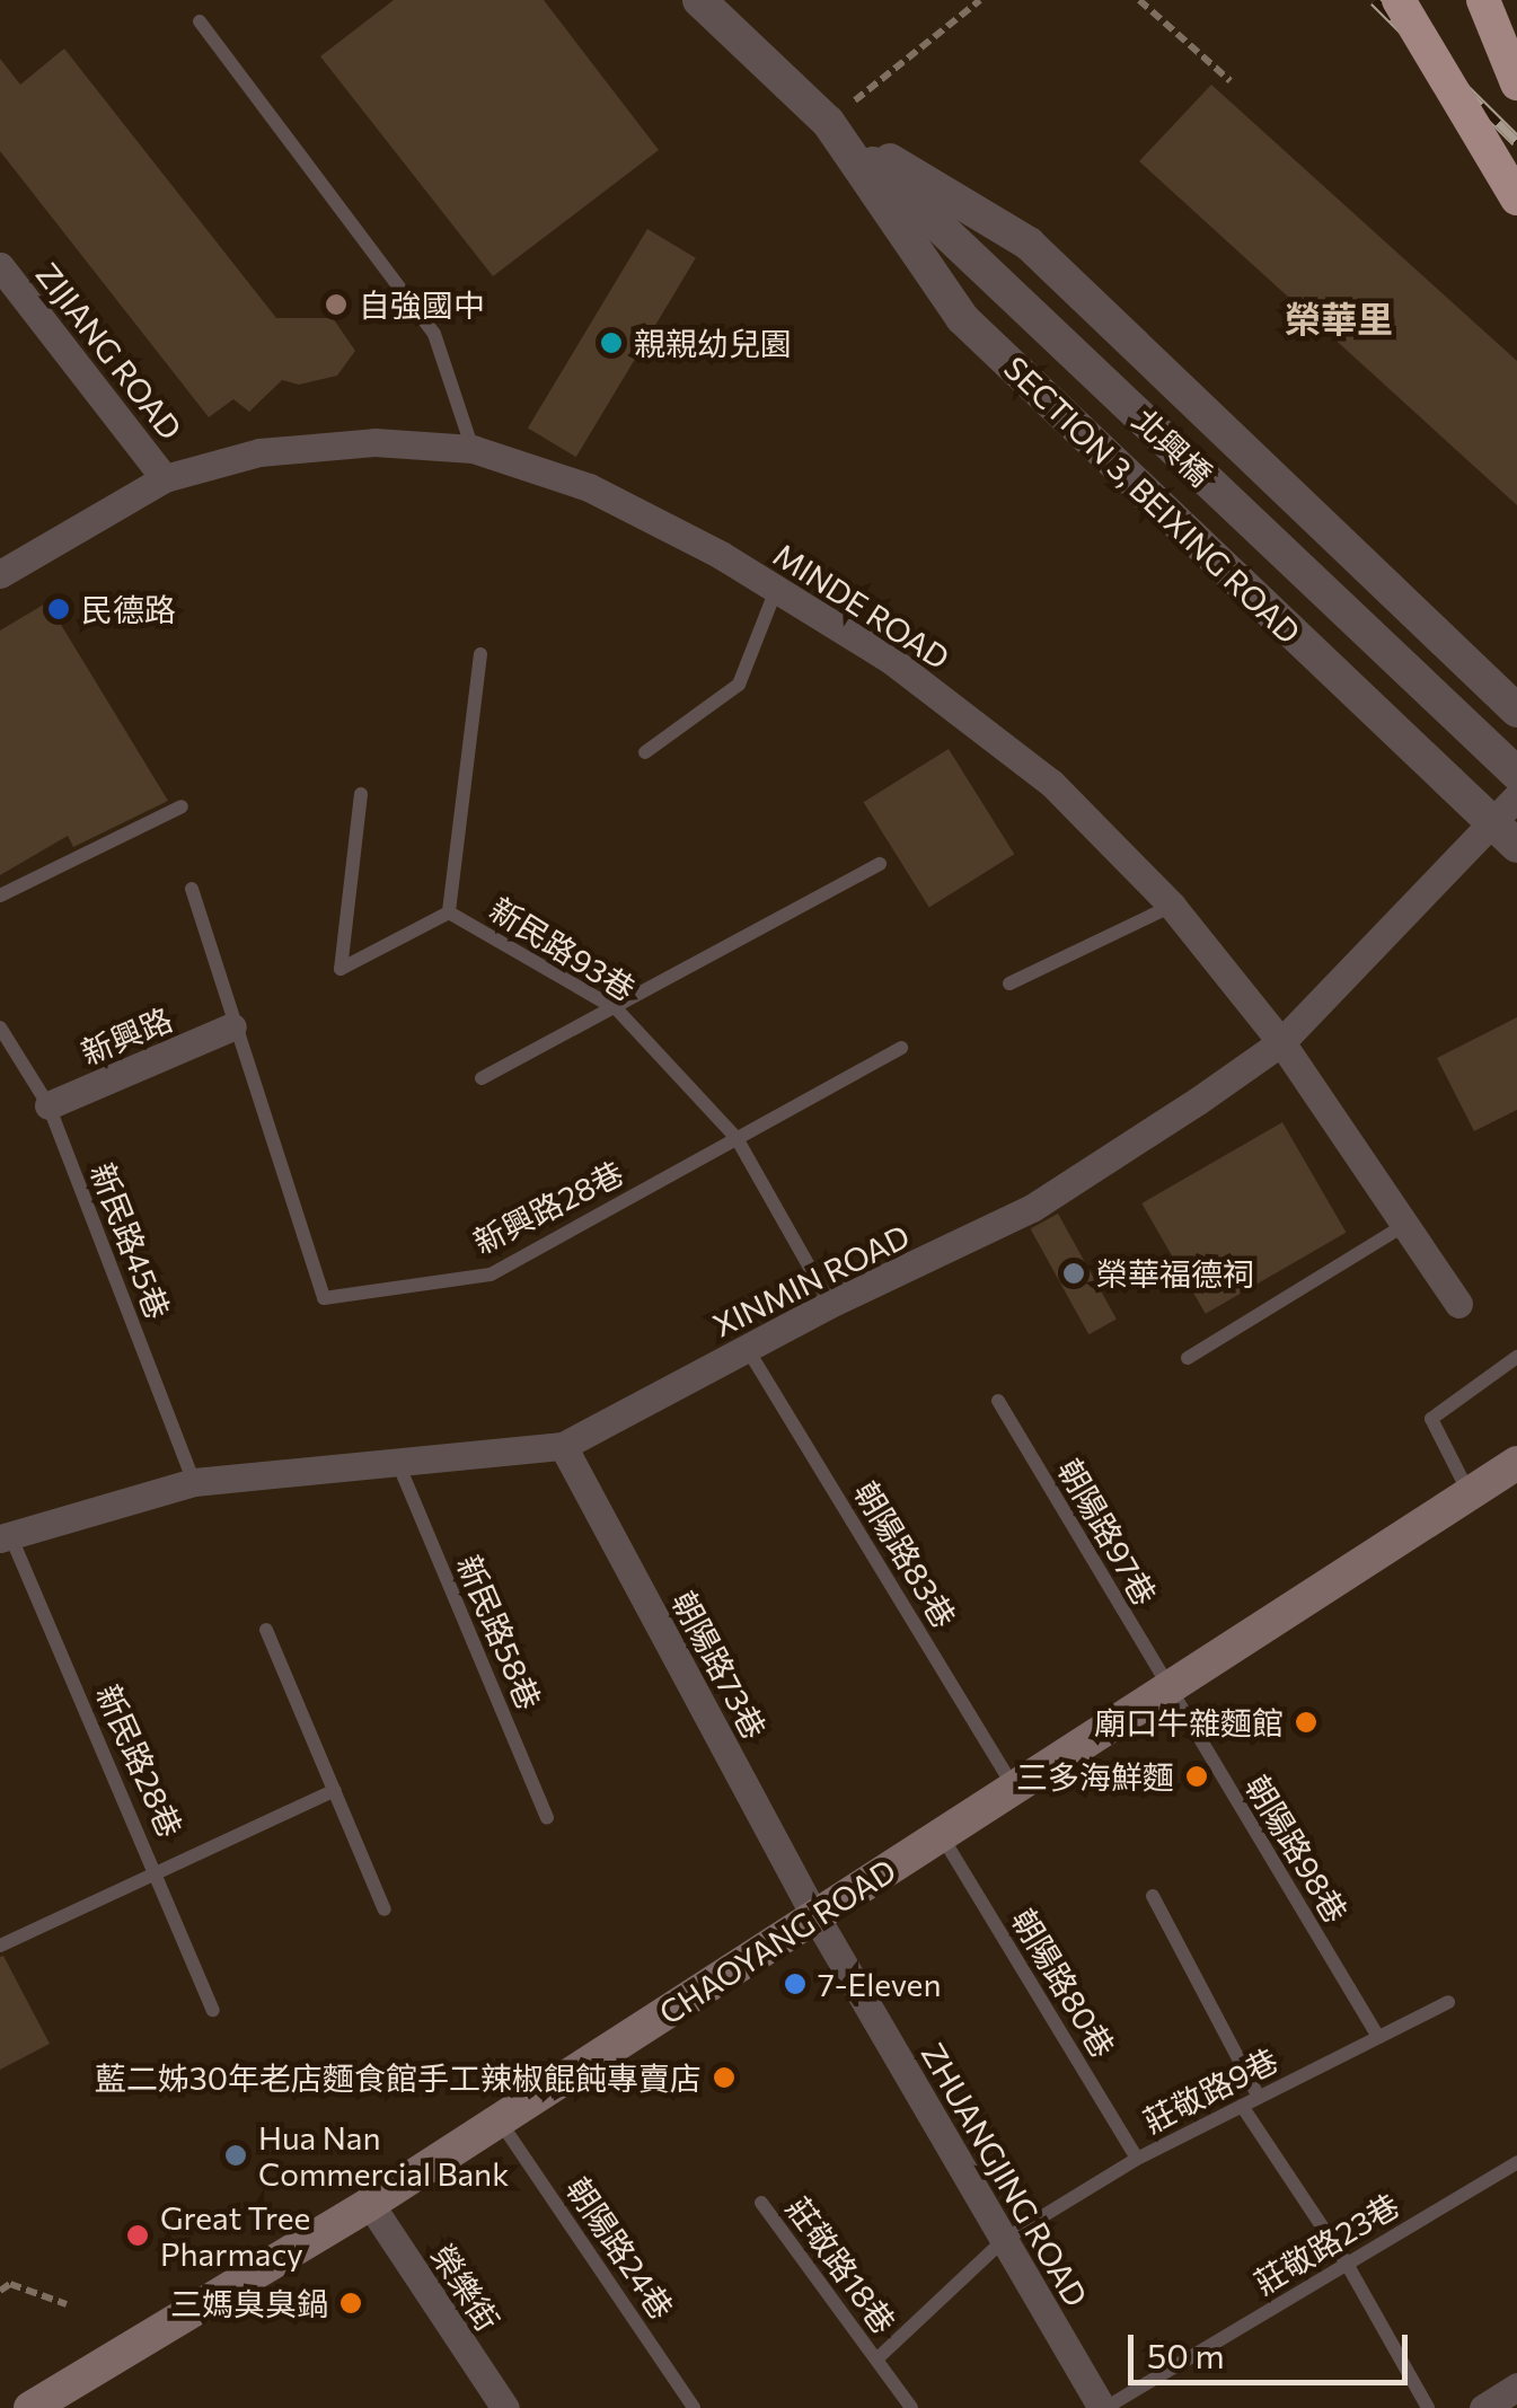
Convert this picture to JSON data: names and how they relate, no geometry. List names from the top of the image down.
{
  "streets": {
    "main road": ["CHAOYANG ROAD"],
    "street": [
      "ZIJIANG ROAD",
      "北興橋",
      "SECTION 3, BEIXING ROAD",
      "MINDE ROAD",
      "新興路",
      "XINMIN ROAD",
      "朝陽路73巷",
      "ZHUANGJING ROAD",
      "榮樂街"
    ],
    "lane": [
      "新民路93巷",
      "新興路28巷",
      "新民路45巷",
      "朝陽路97巷",
      "朝陽路83巷",
      "新民路58巷",
      "新民路28巷",
      "朝陽路98巷",
      "朝陽路80巷",
      "莊敬路9巷",
      "莊敬路23巷",
      "朝陽路24巷",
      "莊敬路18巷"
    ]
  },
  "crossings": [
    ["ZIJIANG ROAD", "MINDE ROAD"],
    ["北興橋", "SECTION 3, BEIXING ROAD"],
    ["SECTION 3, BEIXING ROAD", "XINMIN ROAD"],
    ["MINDE ROAD", "XINMIN ROAD"],
    ["新民路93巷", "新興路28巷"],
    ["新民路93巷", "XINMIN ROAD"],
    ["新興路", "新興路28巷"],
    ["新興路", "新民路45巷"],
    ["新民路45巷", "XINMIN ROAD"],
    ["XINMIN ROAD", "朝陽路83巷"],
    ["XINMIN ROAD", "新民路58巷"],
    ["XINMIN ROAD", "朝陽路73巷"],
    ["XINMIN ROAD", "新民路28巷"],
    ["朝陽路97巷", "朝陽路98巷"],
    ["朝陽路97巷", "CHAOYANG ROAD"],
    ["朝陽路83巷", "CHAOYANG ROAD"],
    ["朝陽路73巷", "CHAOYANG ROAD"],
    ["朝陽路73巷", "ZHUANGJING ROAD"],
    ["朝陽路98巷", "CHAOYANG ROAD"],
    ["朝陽路98巷", "莊敬路9巷"],
    ["CHAOYANG ROAD", "朝陽路80巷"],
    ["CHAOYANG ROAD", "ZHUANGJING ROAD"],
    ["CHAOYANG ROAD", "朝陽路24巷"],
    ["CHAOYANG ROAD", "榮樂街"],
    ["朝陽路80巷", "莊敬路9巷"],
    ["莊敬路9巷", "ZHUANGJING ROAD"],
    ["莊敬路9巷", "莊敬路18巷"],
    ["ZHUANGJING ROAD", "莊敬路23巷"],
    ["ZHUANGJING ROAD", "莊敬路18巷"]
  ],
  "districts": ["榮華里"],
  "places": [
    "自強國中",
    "親親幼兒園",
    "民德路",
    "榮華福德祠",
    "廟口牛雜麵館",
    "三多海鮮麵",
    "7-Eleven",
    "藍二姊30年老店麵食館手工辣椒餛飩專賣店",
    "Hua Nan Commercial Bank",
    "Great Tree Pharmacy",
    "三媽臭臭鍋"
  ],
  "scale_bar": "50 m"
}
